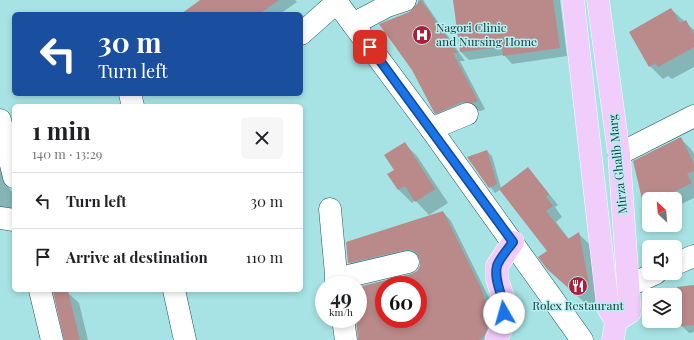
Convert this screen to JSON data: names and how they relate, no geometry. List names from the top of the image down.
{
  "streets": {
    "main road": ["Mirza Ghalib Marg"]
  },
  "places": {
    "hospital": ["Nagori Clinic and Nursing Home"],
    "restaurant": ["Rolex Restaurant"]
  },
  "north": "top left",
  "page": {
    "turn": ["30 m", "Turn left"],
    "heading": ["1 min", "140 m · 13:29"],
    "list": [
      {
        "name": "Turn left",
        "value": "30 m"
      },
      {
        "name": "Arrive at destination",
        "value": "110 m"
      }
    ],
    "speed": "49 km/h",
    "limit": "60"
  }
}
